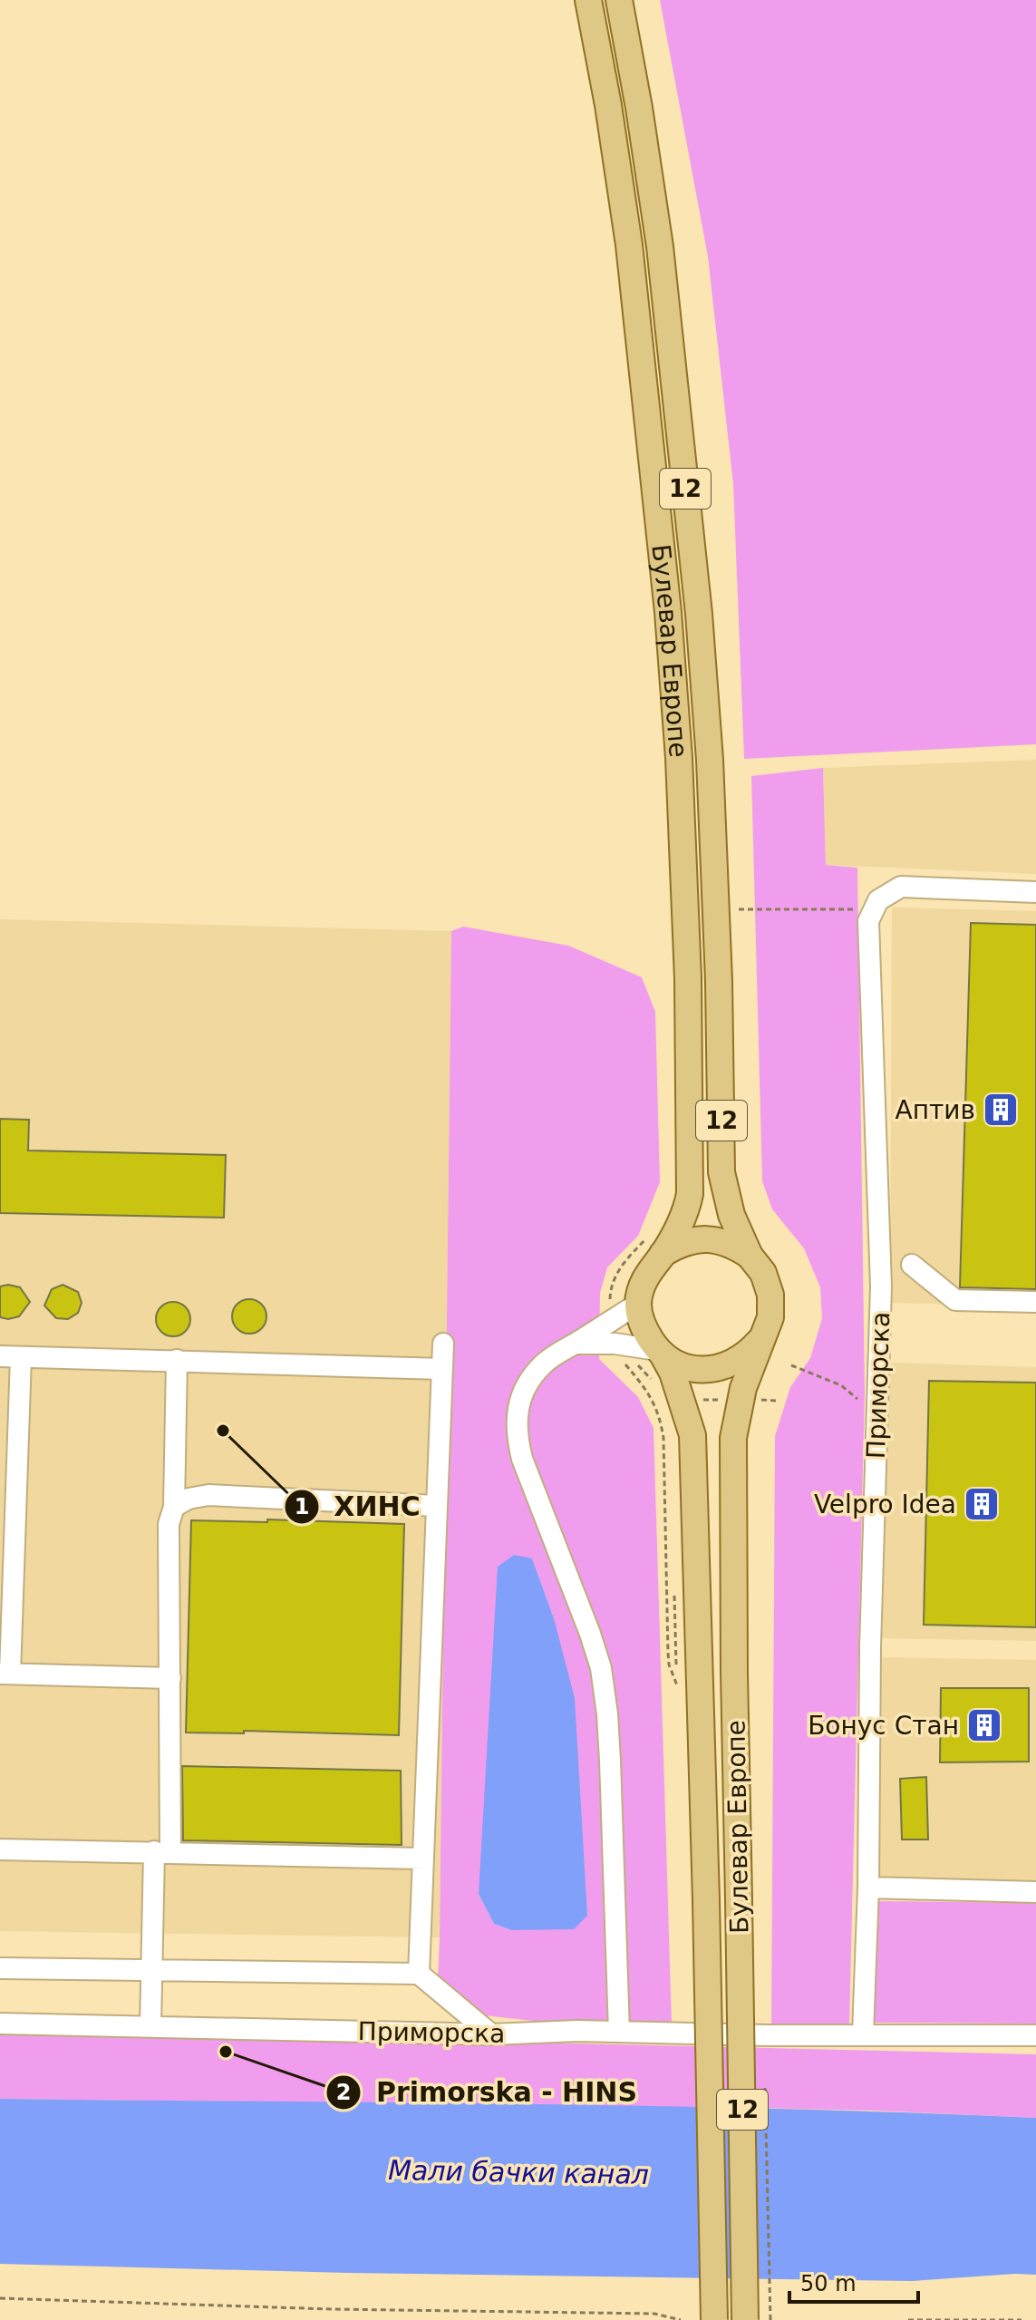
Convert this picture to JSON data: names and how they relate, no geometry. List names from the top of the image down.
{
  "streets": {
    "main road": ["12", "Булевар Европе"],
    "street": ["Приморска"]
  },
  "water": ["Мали бачки канал"],
  "places": {
    "building": ["Аптив", "Velpro Idea", "Бонус Стан"],
    "other": ["ХИНС", "Primorska - HINS"]
  },
  "scale_bar": "50 m"
}
